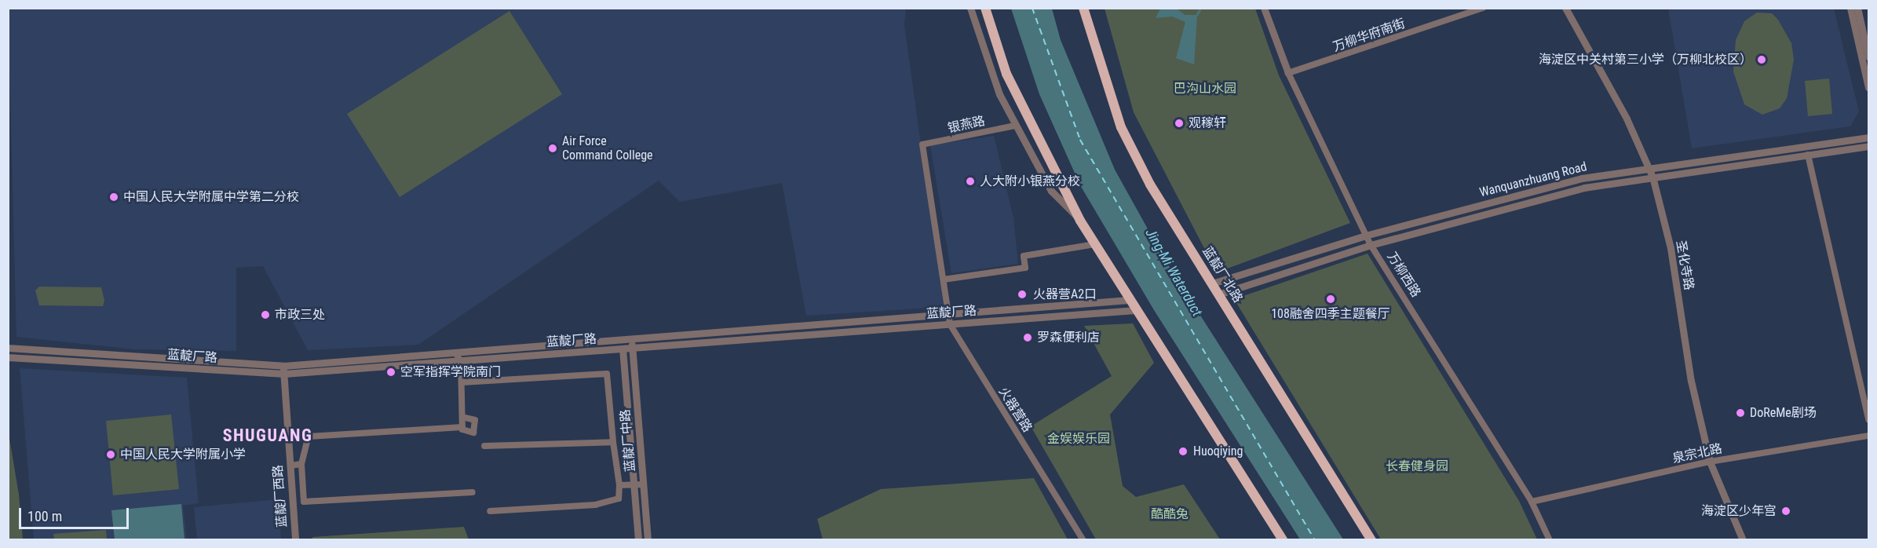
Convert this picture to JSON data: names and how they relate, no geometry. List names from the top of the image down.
{
  "streets": {
    "highway": ["蓝靛厂北路"],
    "street": [
      "万柳华府南街",
      "银燕路",
      "Wanquanzhuang Road",
      "圣化寺路",
      "万柳西路",
      "蓝靛厂路",
      "火器营路",
      "蓝靛厂中路",
      "泉宗北路",
      "蓝靛厂西路"
    ]
  },
  "crossings": [
    ["万柳华府南街", "万柳西路"],
    ["银燕路", "火器营路"],
    ["Wanquanzhuang Road", "圣化寺路"],
    ["Wanquanzhuang Road", "蓝靛厂北路"],
    ["Wanquanzhuang Road", "万柳西路"],
    ["圣化寺路", "泉宗北路"],
    ["万柳西路", "泉宗北路"],
    ["蓝靛厂路", "火器营路"],
    ["蓝靛厂路", "蓝靛厂中路"],
    ["蓝靛厂路", "蓝靛厂西路"]
  ],
  "districts": ["SHUGUANG"],
  "water": ["Jing-Mi Waterduct"],
  "parks": [
    "巴沟山水园",
    "金娱娱乐园",
    "长春健身园",
    "酷酷兔"
  ],
  "places": [
    "海淀区中关村第三小学（万柳北校区）",
    "观稼轩",
    "Air Force Command College",
    "人大附小银燕分校",
    "中国人民大学附属中学第二分校",
    "火器营A2口",
    "108融舍四季主题餐厅",
    "市政三处",
    "罗森便利店",
    "空军指挥学院南门",
    "DoReMe剧场",
    "Huoqiying",
    "中国人民大学附属小学",
    "海淀区少年宫"
  ],
  "scale_bar": "100 m"
}
